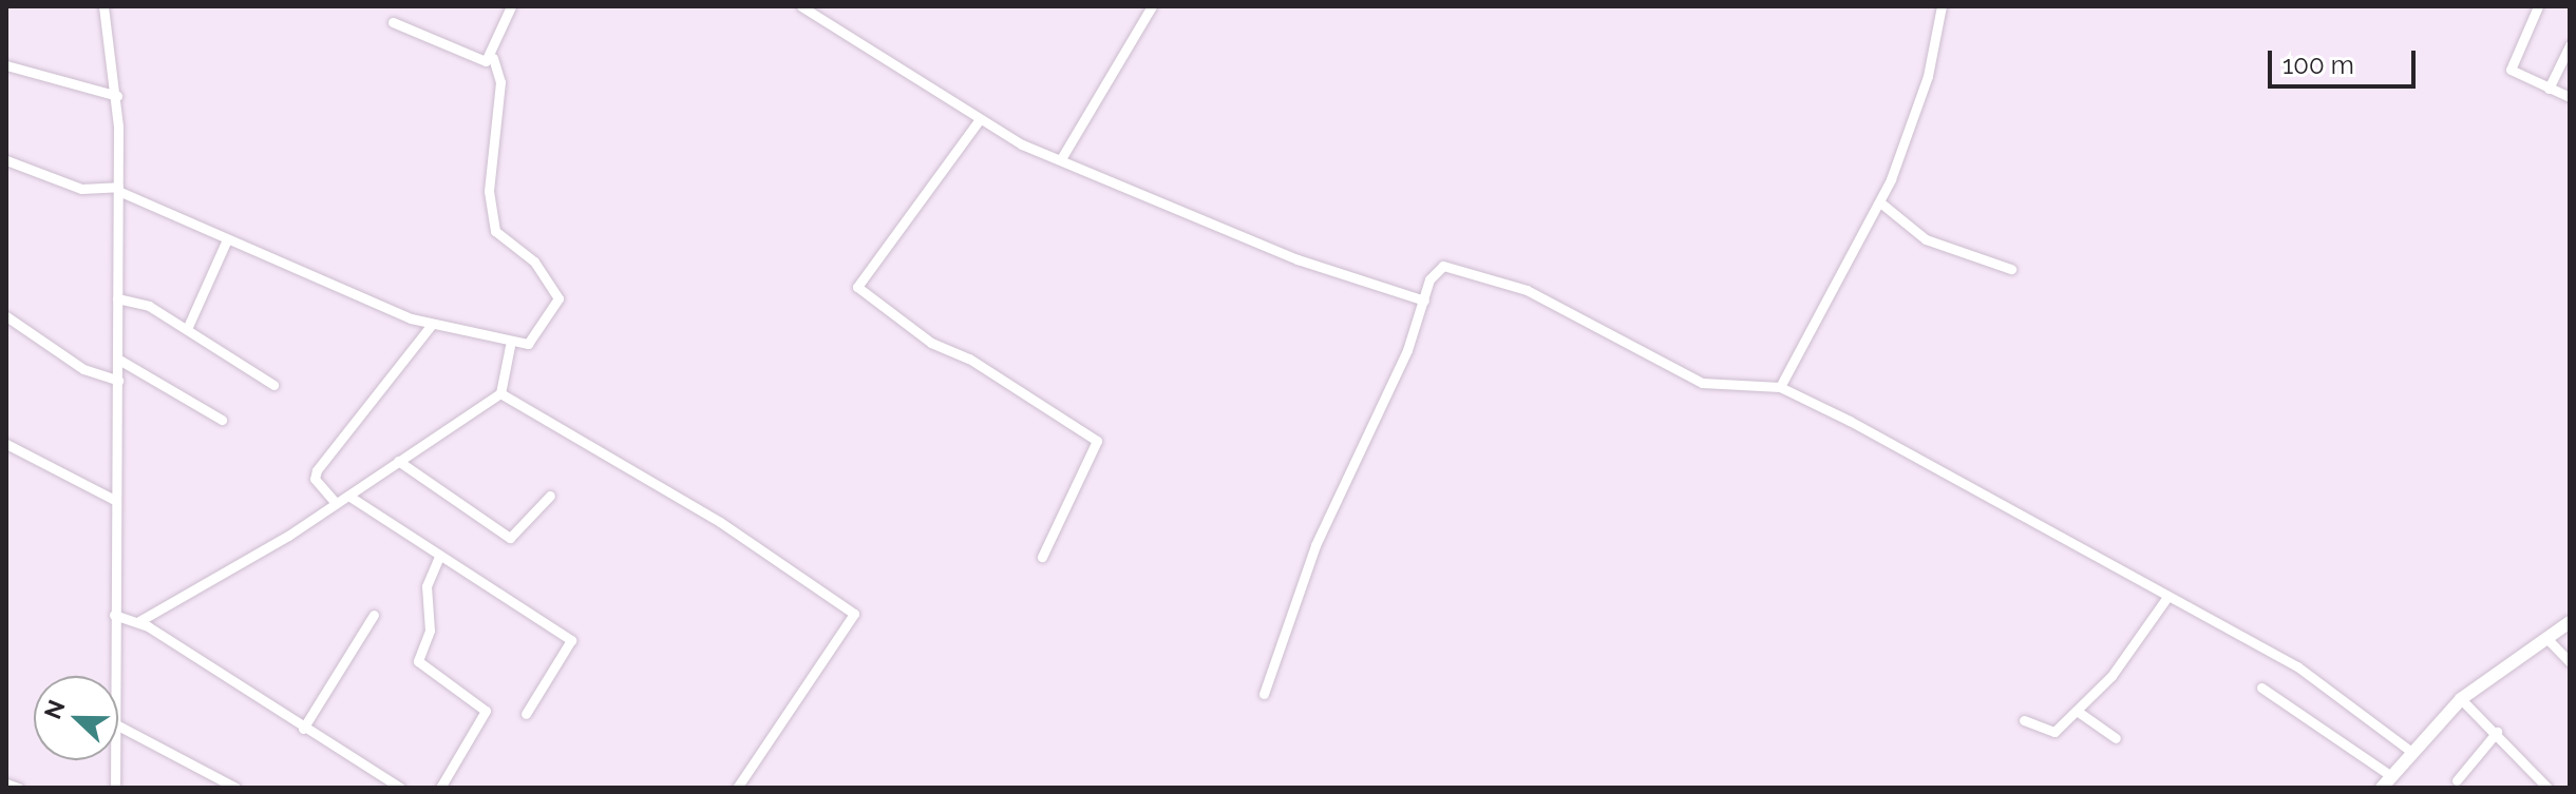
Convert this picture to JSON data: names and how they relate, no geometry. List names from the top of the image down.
{
  "scale_bar": "100 m",
  "north": "left"
}
